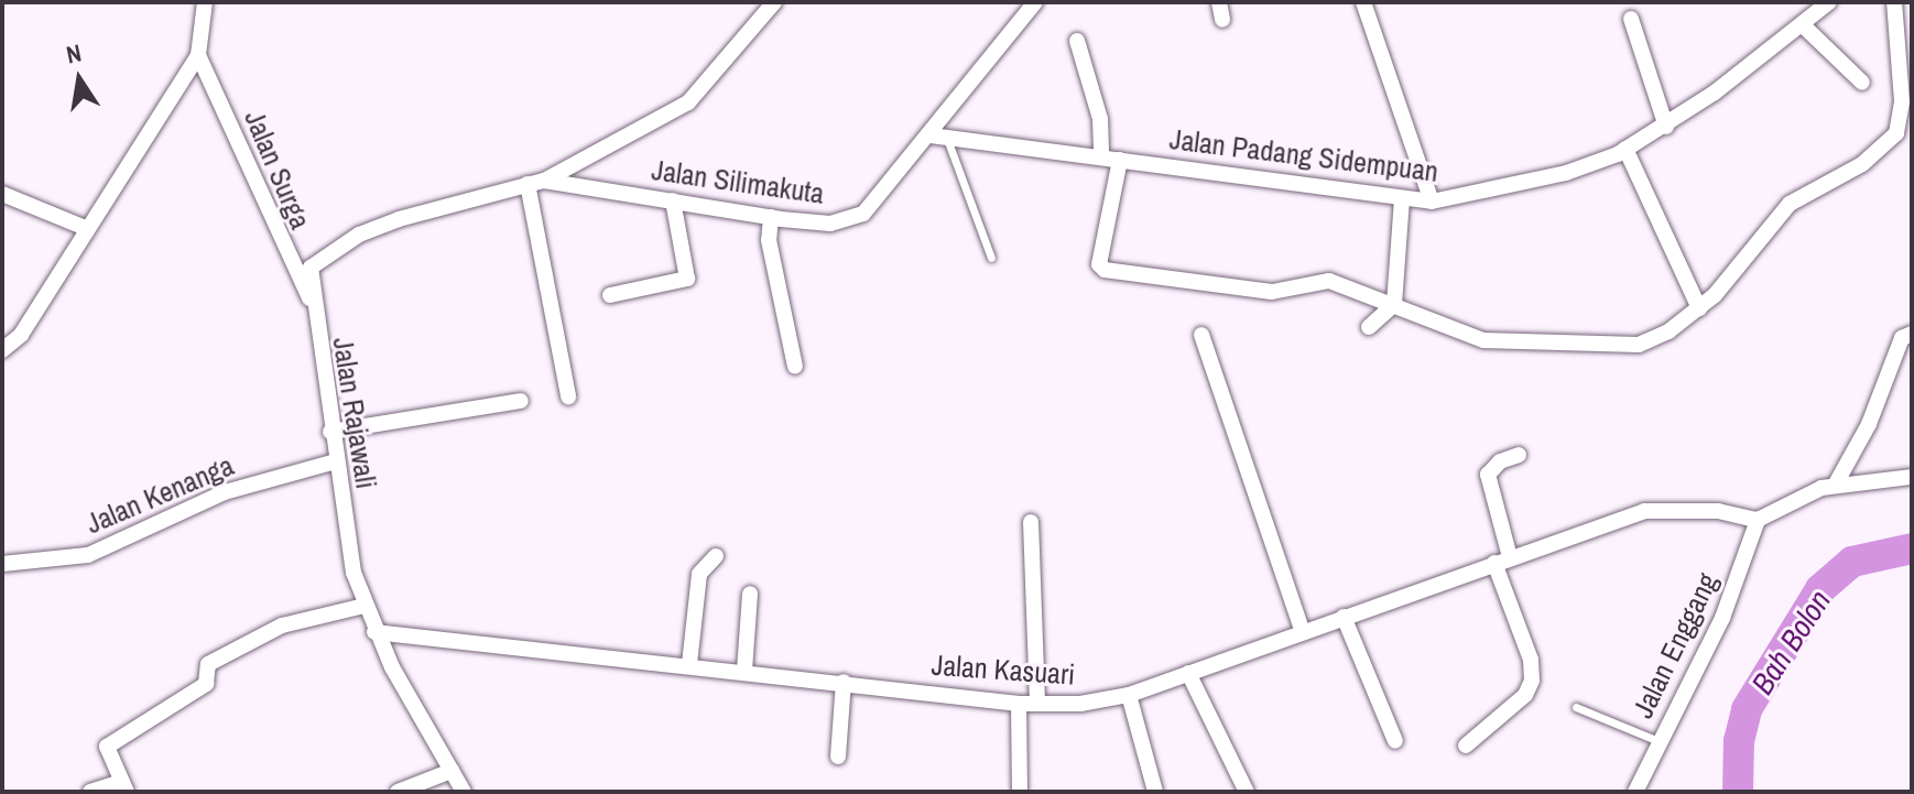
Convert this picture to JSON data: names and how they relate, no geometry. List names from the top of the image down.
{
  "streets": {
    "street": [
      "Jalan Padang Sidempuan",
      "Jalan Surga",
      "Jalan Silimakuta",
      "Jalan Rajawali",
      "Jalan Kenanga",
      "Jalan Enggang",
      "Jalan Kasuari"
    ]
  },
  "crossings": [
    ["Jalan Padang Sidempuan", "Jalan Silimakuta"],
    ["Jalan Surga", "Jalan Rajawali"],
    ["Jalan Silimakuta", "Jalan Rajawali"],
    ["Jalan Rajawali", "Jalan Kenanga"],
    ["Jalan Rajawali", "Jalan Kasuari"],
    ["Jalan Enggang", "Jalan Kasuari"]
  ],
  "water": ["Bah Bolon"],
  "north": "top"
}
